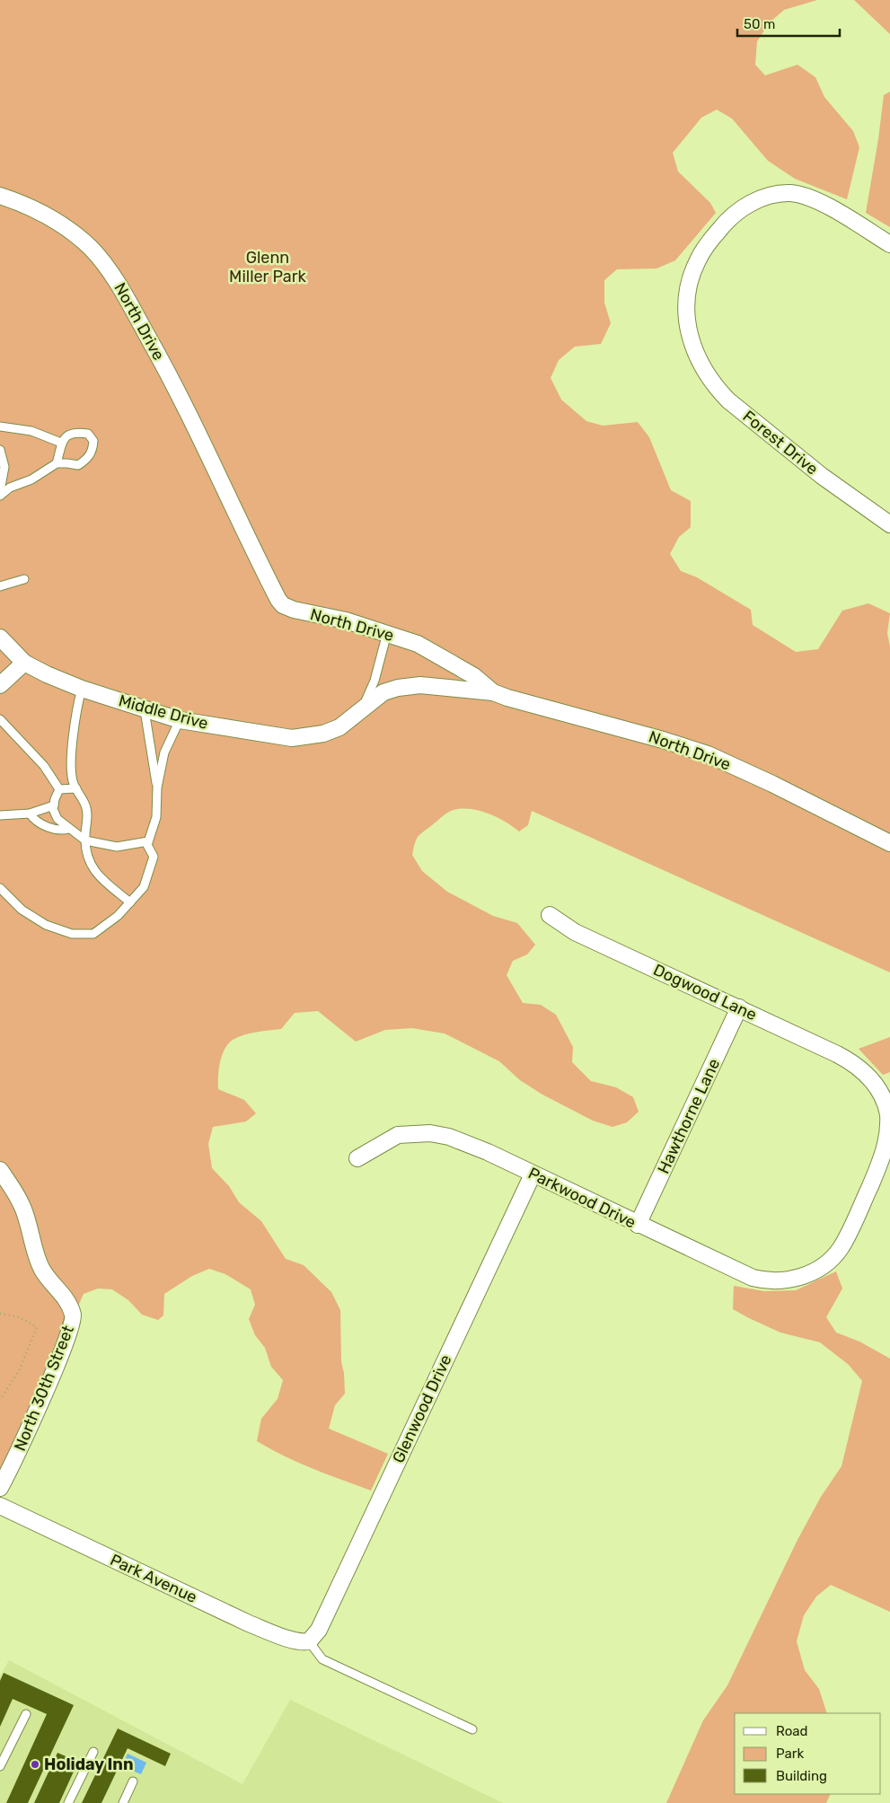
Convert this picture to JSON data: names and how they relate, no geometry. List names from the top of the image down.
{
  "streets": {
    "street": [
      "North Drive",
      "Forest Drive",
      "Middle Drive",
      "Dogwood Lane",
      "Hawthorne Lane",
      "Parkwood Drive",
      "North 30th Street",
      "Glenwood Drive",
      "Park Avenue"
    ]
  },
  "crossings": [
    ["North Drive", "Middle Drive"],
    ["Dogwood Lane", "Hawthorne Lane"],
    ["Dogwood Lane", "Parkwood Drive"],
    ["Hawthorne Lane", "Parkwood Drive"],
    ["Parkwood Drive", "Glenwood Drive"],
    ["Glenwood Drive", "Park Avenue"]
  ],
  "parks": ["Glenn Miller Park"],
  "places": ["Holiday Inn"],
  "legend": ["Road", "Park", "Building"],
  "scale_bar": "50 m"
}
